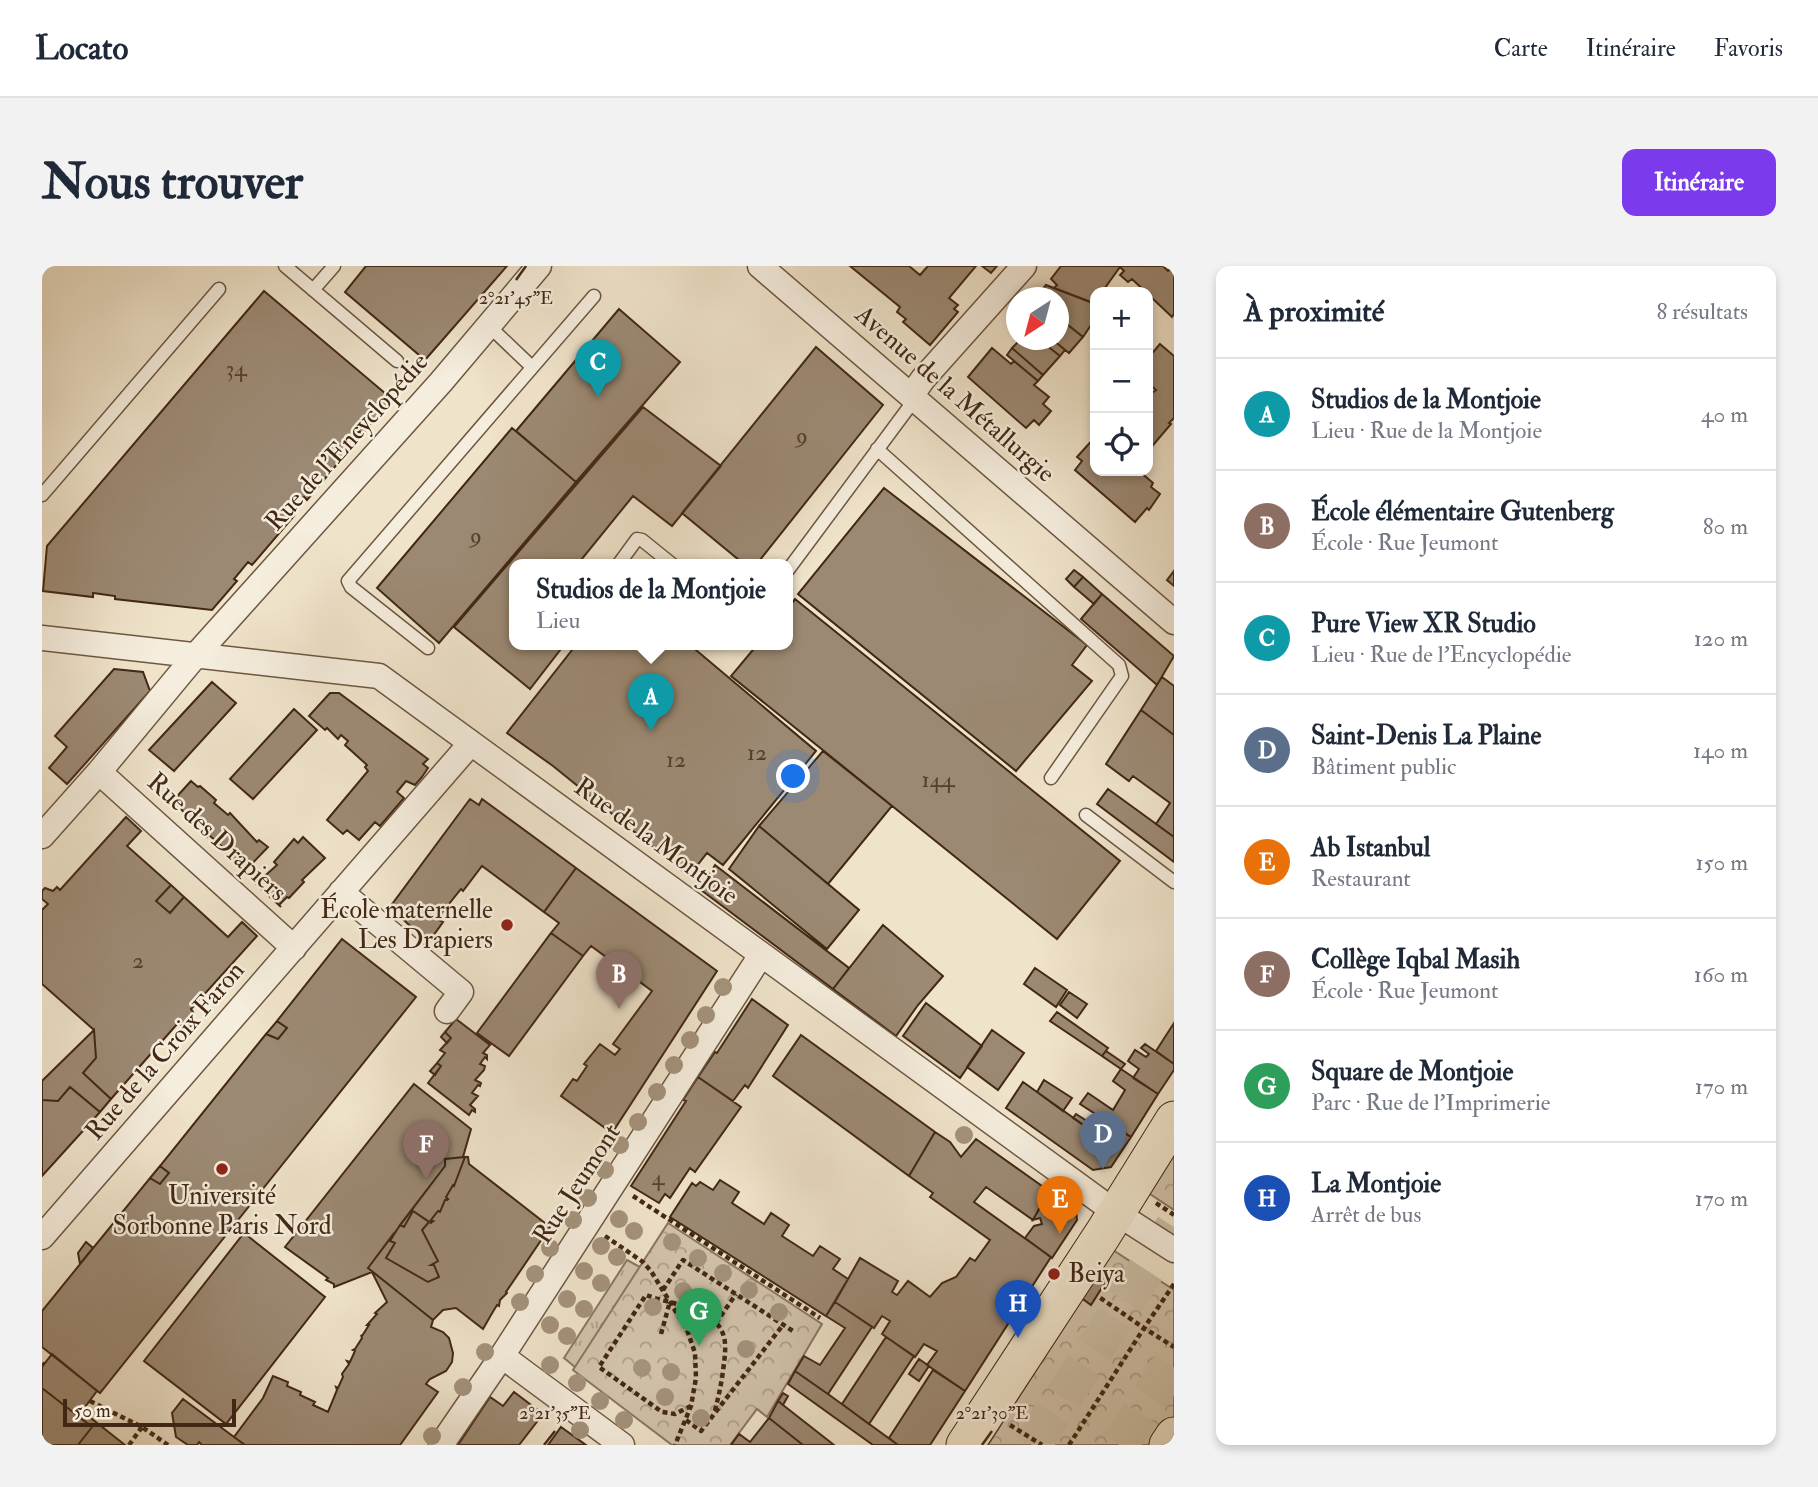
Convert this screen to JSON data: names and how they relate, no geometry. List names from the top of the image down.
{
  "streets": {
    "street": [
      "Avenue de la Métallurgie",
      "Rue de l'Encyclopédie",
      "Rue des Drapiers",
      "Rue de la Montjoie",
      "Rue de la Croix Faron",
      "Rue Jeumont"
    ]
  },
  "crossings": [
    ["Rue de l'Encyclopédie", "Rue des Drapiers"],
    ["Rue de l'Encyclopédie", "Rue de la Montjoie"],
    ["Rue des Drapiers", "Rue de la Croix Faron"],
    ["Rue de la Montjoie", "Rue de la Croix Faron"],
    ["Rue de la Montjoie", "Rue Jeumont"]
  ],
  "places": ["École maternelle Les Drapiers", "Université Sorbonne Paris Nord", "Beiya"],
  "house_numbers": [
    "34",
    "9",
    "9",
    "12",
    "12",
    "144",
    "2",
    "4"
  ],
  "scale_bar": "50 m",
  "north": "bottom left",
  "page": {
    "header": "Locato",
    "nav": ["Carte", "Itinéraire", "Favoris"],
    "buttons": "Itinéraire",
    "title": "Nous trouver",
    "heading": ["À proximité", "8 résultats"],
    "map_buttons": ["+", "−"],
    "pins": [
      "C",
      "A",
      "B",
      "D",
      "F",
      "E",
      "H",
      "G"
    ],
    "list": [
      {
        "mark": "A",
        "name": "Studios de la Montjoie",
        "note": "Lieu · Rue de la Montjoie",
        "value": "40 m"
      },
      {
        "mark": "B",
        "name": "École élémentaire Gutenberg",
        "note": "École · Rue Jeumont",
        "value": "80 m"
      },
      {
        "mark": "C",
        "name": "Pure View XR Studio",
        "note": "Lieu · Rue de l'Encyclopédie",
        "value": "120 m"
      },
      {
        "mark": "D",
        "name": "Saint-Denis La Plaine",
        "note": "Bâtiment public",
        "value": "140 m"
      },
      {
        "mark": "E",
        "name": "Ab Istanbul",
        "note": "Restaurant",
        "value": "150 m"
      },
      {
        "mark": "F",
        "name": "Collège Iqbal Masih",
        "note": "École · Rue Jeumont",
        "value": "160 m"
      },
      {
        "mark": "G",
        "name": "Square de Montjoie",
        "note": "Parc · Rue de l'Imprimerie",
        "value": "170 m"
      },
      {
        "mark": "H",
        "name": "La Montjoie",
        "note": "Arrêt de bus",
        "value": "170 m"
      }
    ],
    "popup": ["Studios de la Montjoie", "Lieu"],
    "scale": "50 m"
  },
  "coordinates": ["2°21'45\"E", "2°21'35\"E", "2°21'30\"E"]
}
